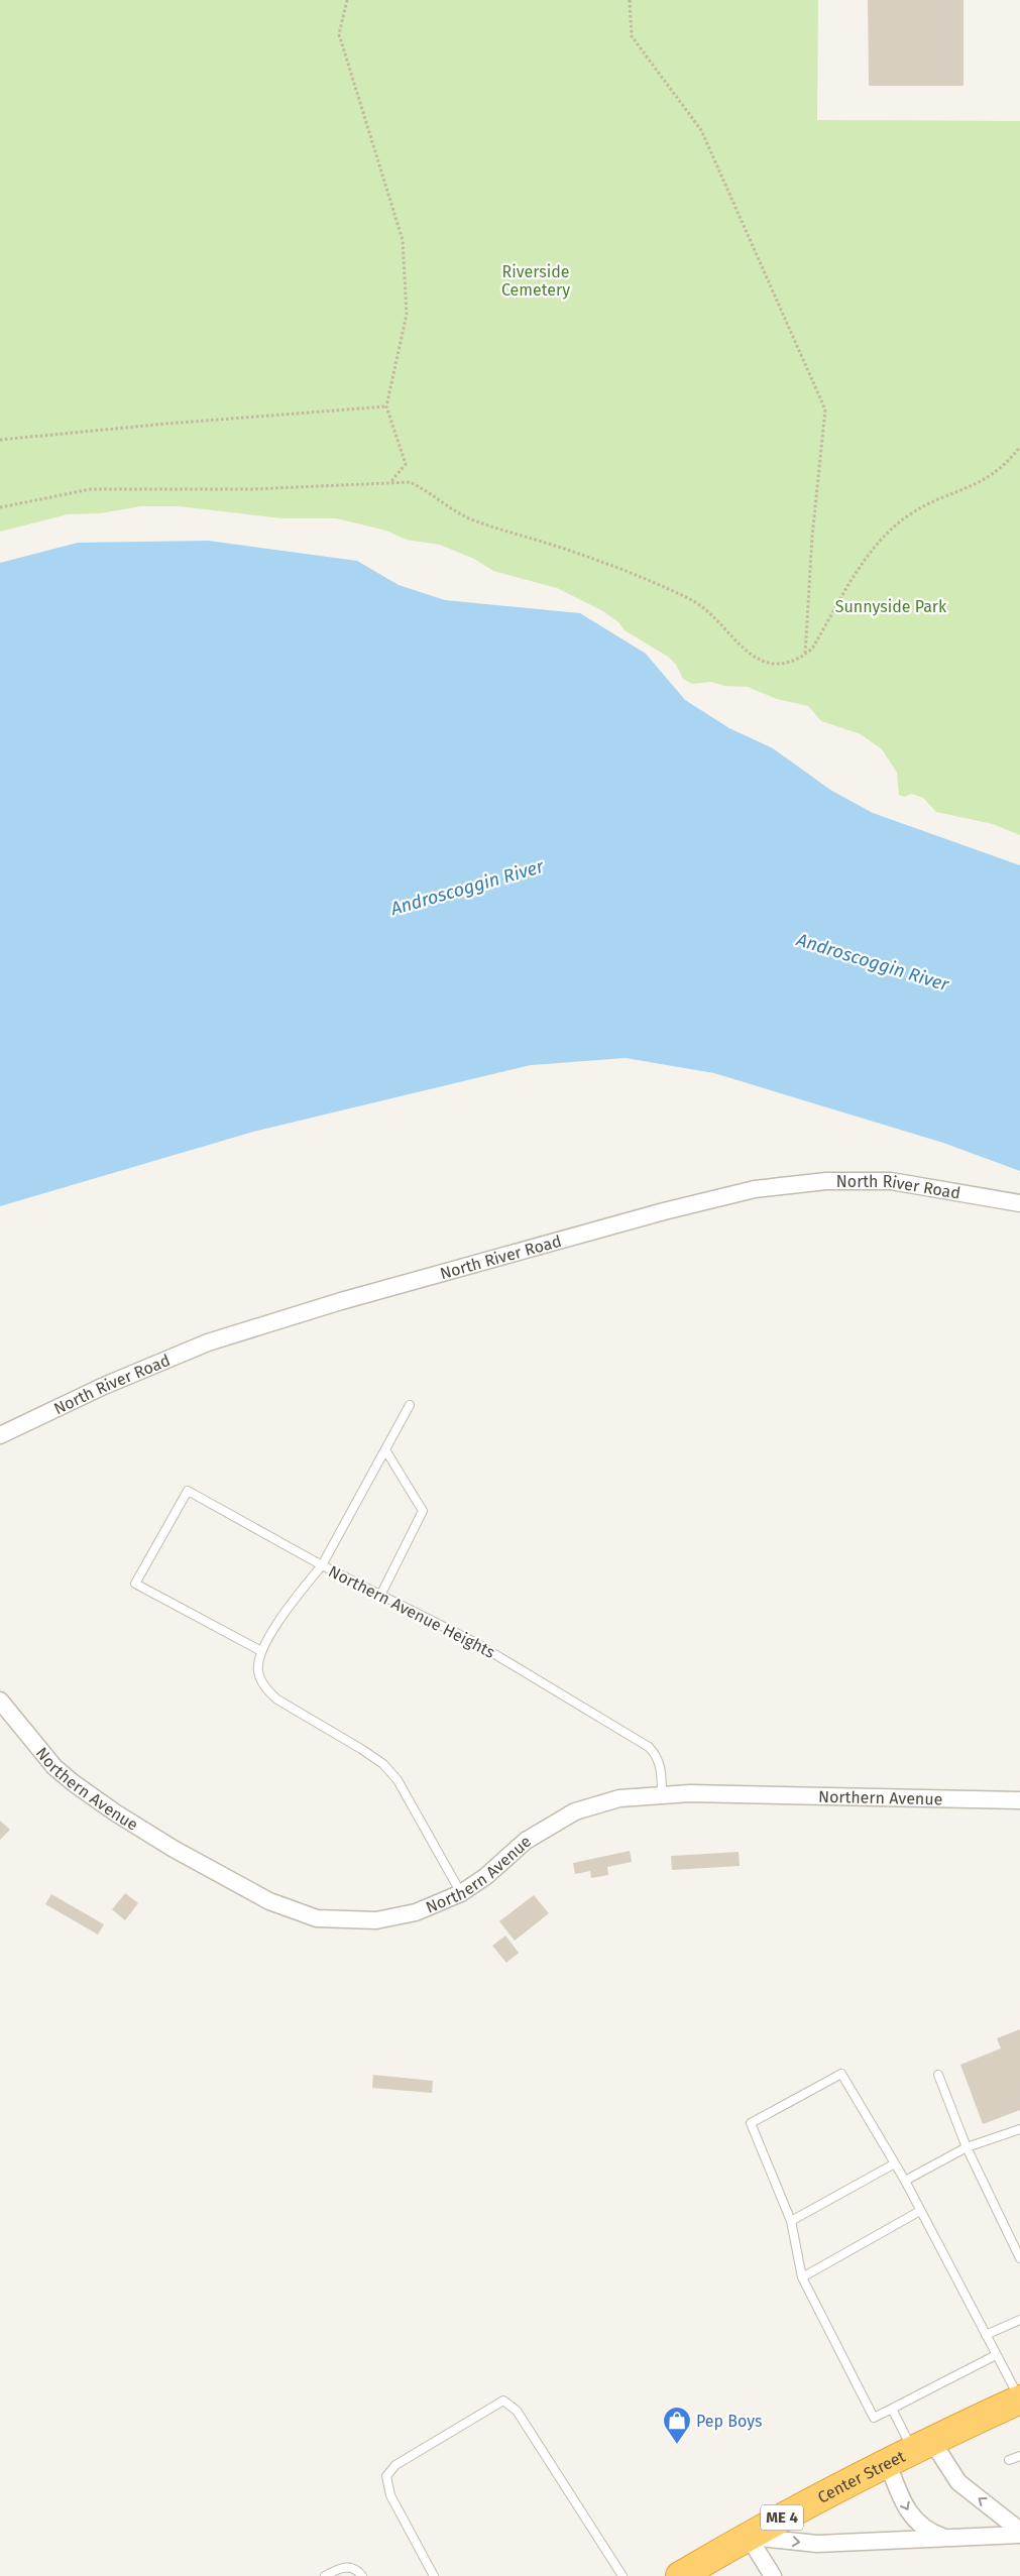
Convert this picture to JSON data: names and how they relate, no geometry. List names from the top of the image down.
{
  "streets": {
    "highway": ["Center Street", "ME 4"],
    "street": ["North River Road", "Northern Avenue"],
    "lane": ["Northern Avenue Heights"]
  },
  "crossings": [
    ["Northern Avenue Heights", "Northern Avenue"]
  ],
  "water": ["Androscoggin River"],
  "parks": ["Riverside Cemetery", "Sunnyside Park"],
  "places": {
    "shop": ["Pep Boys"]
  }
}
